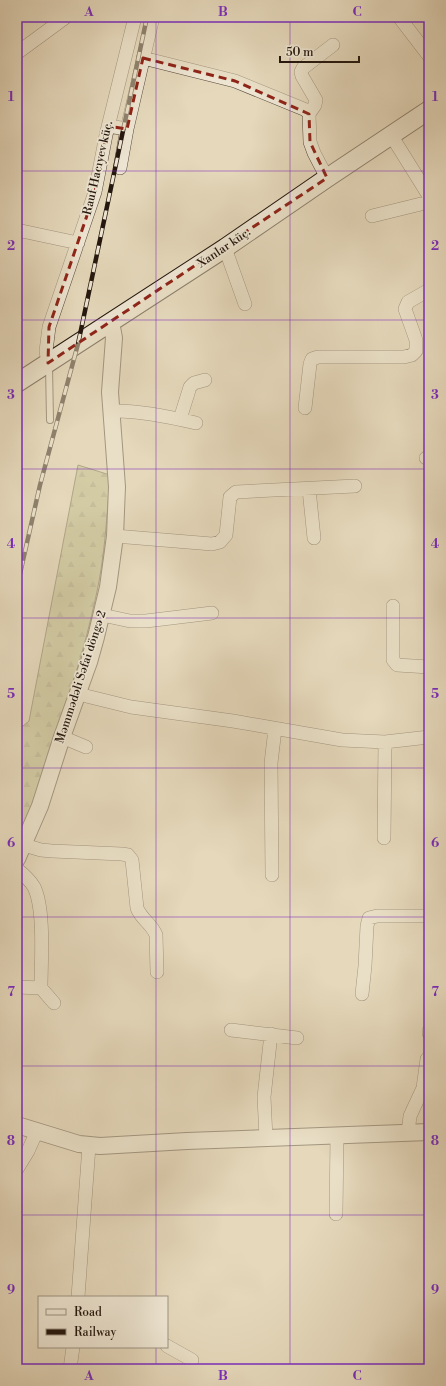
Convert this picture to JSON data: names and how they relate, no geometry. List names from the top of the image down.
{
  "streets": {
    "main road": ["Xanlar küç."],
    "street": ["Rauf Hacıyev küç.", "Məmmədəli Səfai döngə 2"]
  },
  "crossings": [
    ["Rauf Hacıyev küç.", "Xanlar küç."],
    ["Xanlar küç.", "Məmmədəli Səfai döngə 2"]
  ],
  "legend": ["Road", "Railway"],
  "scale_bar": "50 m",
  "grid": {
    "columns": ["A", "B", "C"],
    "rows": [
      "1",
      "2",
      "3",
      "4",
      "5",
      "6",
      "7",
      "8",
      "9"
    ]
  }
}
